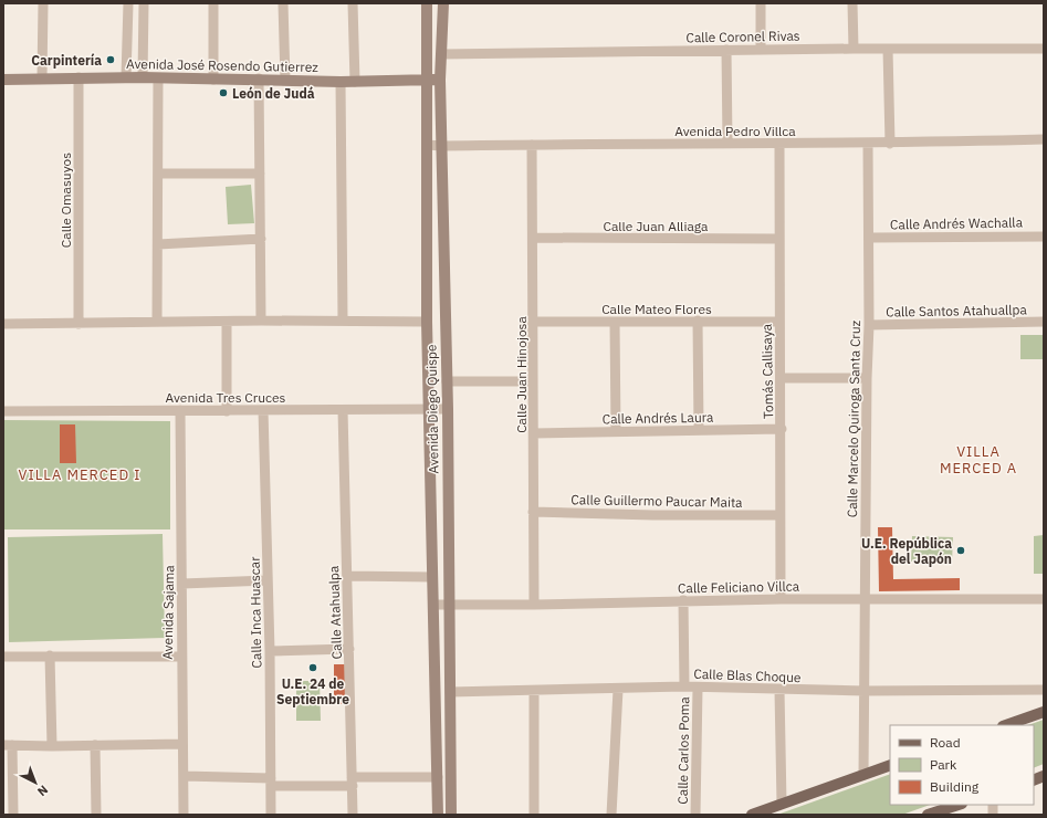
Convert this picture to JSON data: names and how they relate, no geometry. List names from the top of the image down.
{
  "streets": {
    "street": [
      "Calle Coronel Rivas",
      "Avenida José Rosendo Gutierrez",
      "Avenida Pedro Villca",
      "Calle Omasuyos",
      "Calle Andrés Wachalla",
      "Calle Juan Alliaga",
      "Calle Mateo Flores",
      "Calle Santos Atahuallpa",
      "Tomás Callisaya",
      "Calle Juan Hinojosa",
      "Avenida Tres Cruces",
      "Avenida Diego Quispe",
      "Calle Andrés Laura",
      "Calle Marcelo Quiroga Santa Cruz",
      "Calle Guillermo Paucar Maita",
      "Calle Feliciano Villca",
      "Avenida Sajama",
      "Calle Inca Huascar",
      "Calle Atahualpa",
      "Calle Blas Choque",
      "Calle Carlos Poma"
    ]
  },
  "crossings": [
    ["Calle Coronel Rivas", "Avenida Diego Quispe"],
    ["Avenida José Rosendo Gutierrez", "Calle Omasuyos"],
    ["Avenida José Rosendo Gutierrez", "Avenida Diego Quispe"],
    ["Avenida Pedro Villca", "Tomás Callisaya"],
    ["Avenida Pedro Villca", "Calle Juan Hinojosa"],
    ["Avenida Pedro Villca", "Avenida Diego Quispe"],
    ["Avenida Pedro Villca", "Calle Marcelo Quiroga Santa Cruz"],
    ["Calle Andrés Wachalla", "Calle Marcelo Quiroga Santa Cruz"],
    ["Calle Juan Alliaga", "Tomás Callisaya"],
    ["Calle Juan Alliaga", "Calle Juan Hinojosa"],
    ["Calle Mateo Flores", "Tomás Callisaya"],
    ["Calle Mateo Flores", "Calle Juan Hinojosa"],
    ["Calle Santos Atahuallpa", "Calle Marcelo Quiroga Santa Cruz"],
    ["Tomás Callisaya", "Calle Andrés Laura"],
    ["Tomás Callisaya", "Calle Guillermo Paucar Maita"],
    ["Tomás Callisaya", "Calle Feliciano Villca"],
    ["Calle Juan Hinojosa", "Calle Andrés Laura"],
    ["Calle Juan Hinojosa", "Calle Guillermo Paucar Maita"],
    ["Calle Juan Hinojosa", "Calle Feliciano Villca"],
    ["Avenida Tres Cruces", "Avenida Diego Quispe"],
    ["Avenida Tres Cruces", "Avenida Sajama"],
    ["Avenida Tres Cruces", "Calle Inca Huascar"],
    ["Avenida Tres Cruces", "Calle Atahualpa"],
    ["Avenida Diego Quispe", "Calle Feliciano Villca"],
    ["Avenida Diego Quispe", "Calle Blas Choque"],
    ["Calle Marcelo Quiroga Santa Cruz", "Calle Feliciano Villca"],
    ["Calle Marcelo Quiroga Santa Cruz", "Calle Blas Choque"],
    ["Calle Blas Choque", "Calle Carlos Poma"]
  ],
  "districts": ["VILLA MERCED A", "VILLA MERCED I"],
  "places": [
    "Carpintería",
    "León de Judá",
    "U.E. República del Japón",
    "U.E. 24 de Septiembre"
  ],
  "legend": ["Road", "Park", "Building"],
  "north": "bottom right"
}
